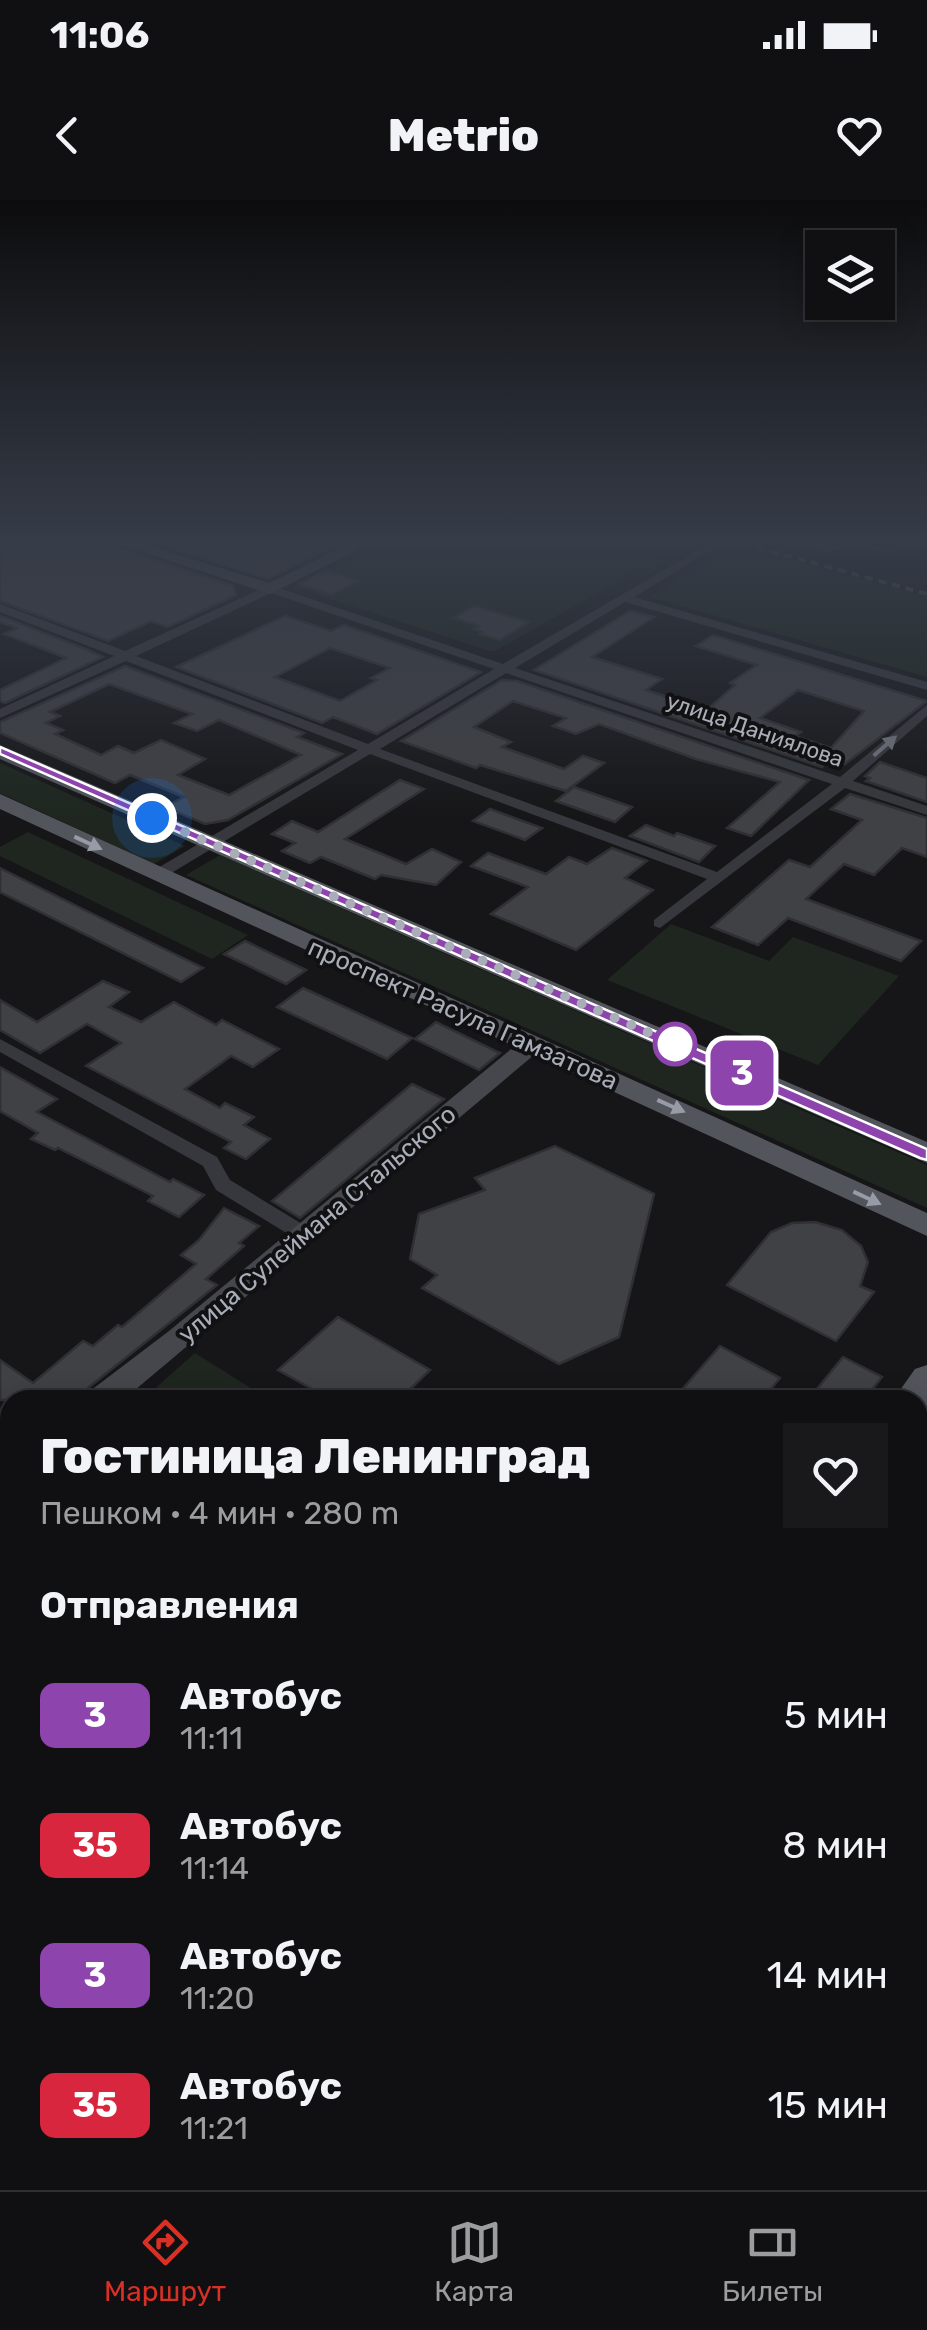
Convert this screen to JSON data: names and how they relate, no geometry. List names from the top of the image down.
{
  "streets": {
    "main road": ["проспект Расула Гамзатова", "улица Сулеймана Стальского"],
    "street": ["улица Даниялова"]
  },
  "crossings": [
    ["проспект Расула Гамзатова", "улица Сулеймана Стальского"]
  ],
  "lines": ["bus line 3"],
  "page": {
    "status": "11:06",
    "header": "Metrio",
    "on_map": "3",
    "heading": [
      ["Гостиница Ленинград", "Пешком · 4 мин · 280 m"],
      "Отправления"
    ],
    "list": [
      {
        "mark": "3",
        "name": "Автобус",
        "note": "11:11",
        "value": "5 мин"
      },
      {
        "mark": "35",
        "name": "Автобус",
        "note": "11:14",
        "value": "8 мин"
      },
      {
        "mark": "3",
        "name": "Автобус",
        "note": "11:20",
        "value": "14 мин"
      },
      {
        "mark": "35",
        "name": "Автобус",
        "note": "11:21",
        "value": "15 мин"
      }
    ],
    "tabs": ["Маршрут", "Карта", "Билеты"]
  }
}
